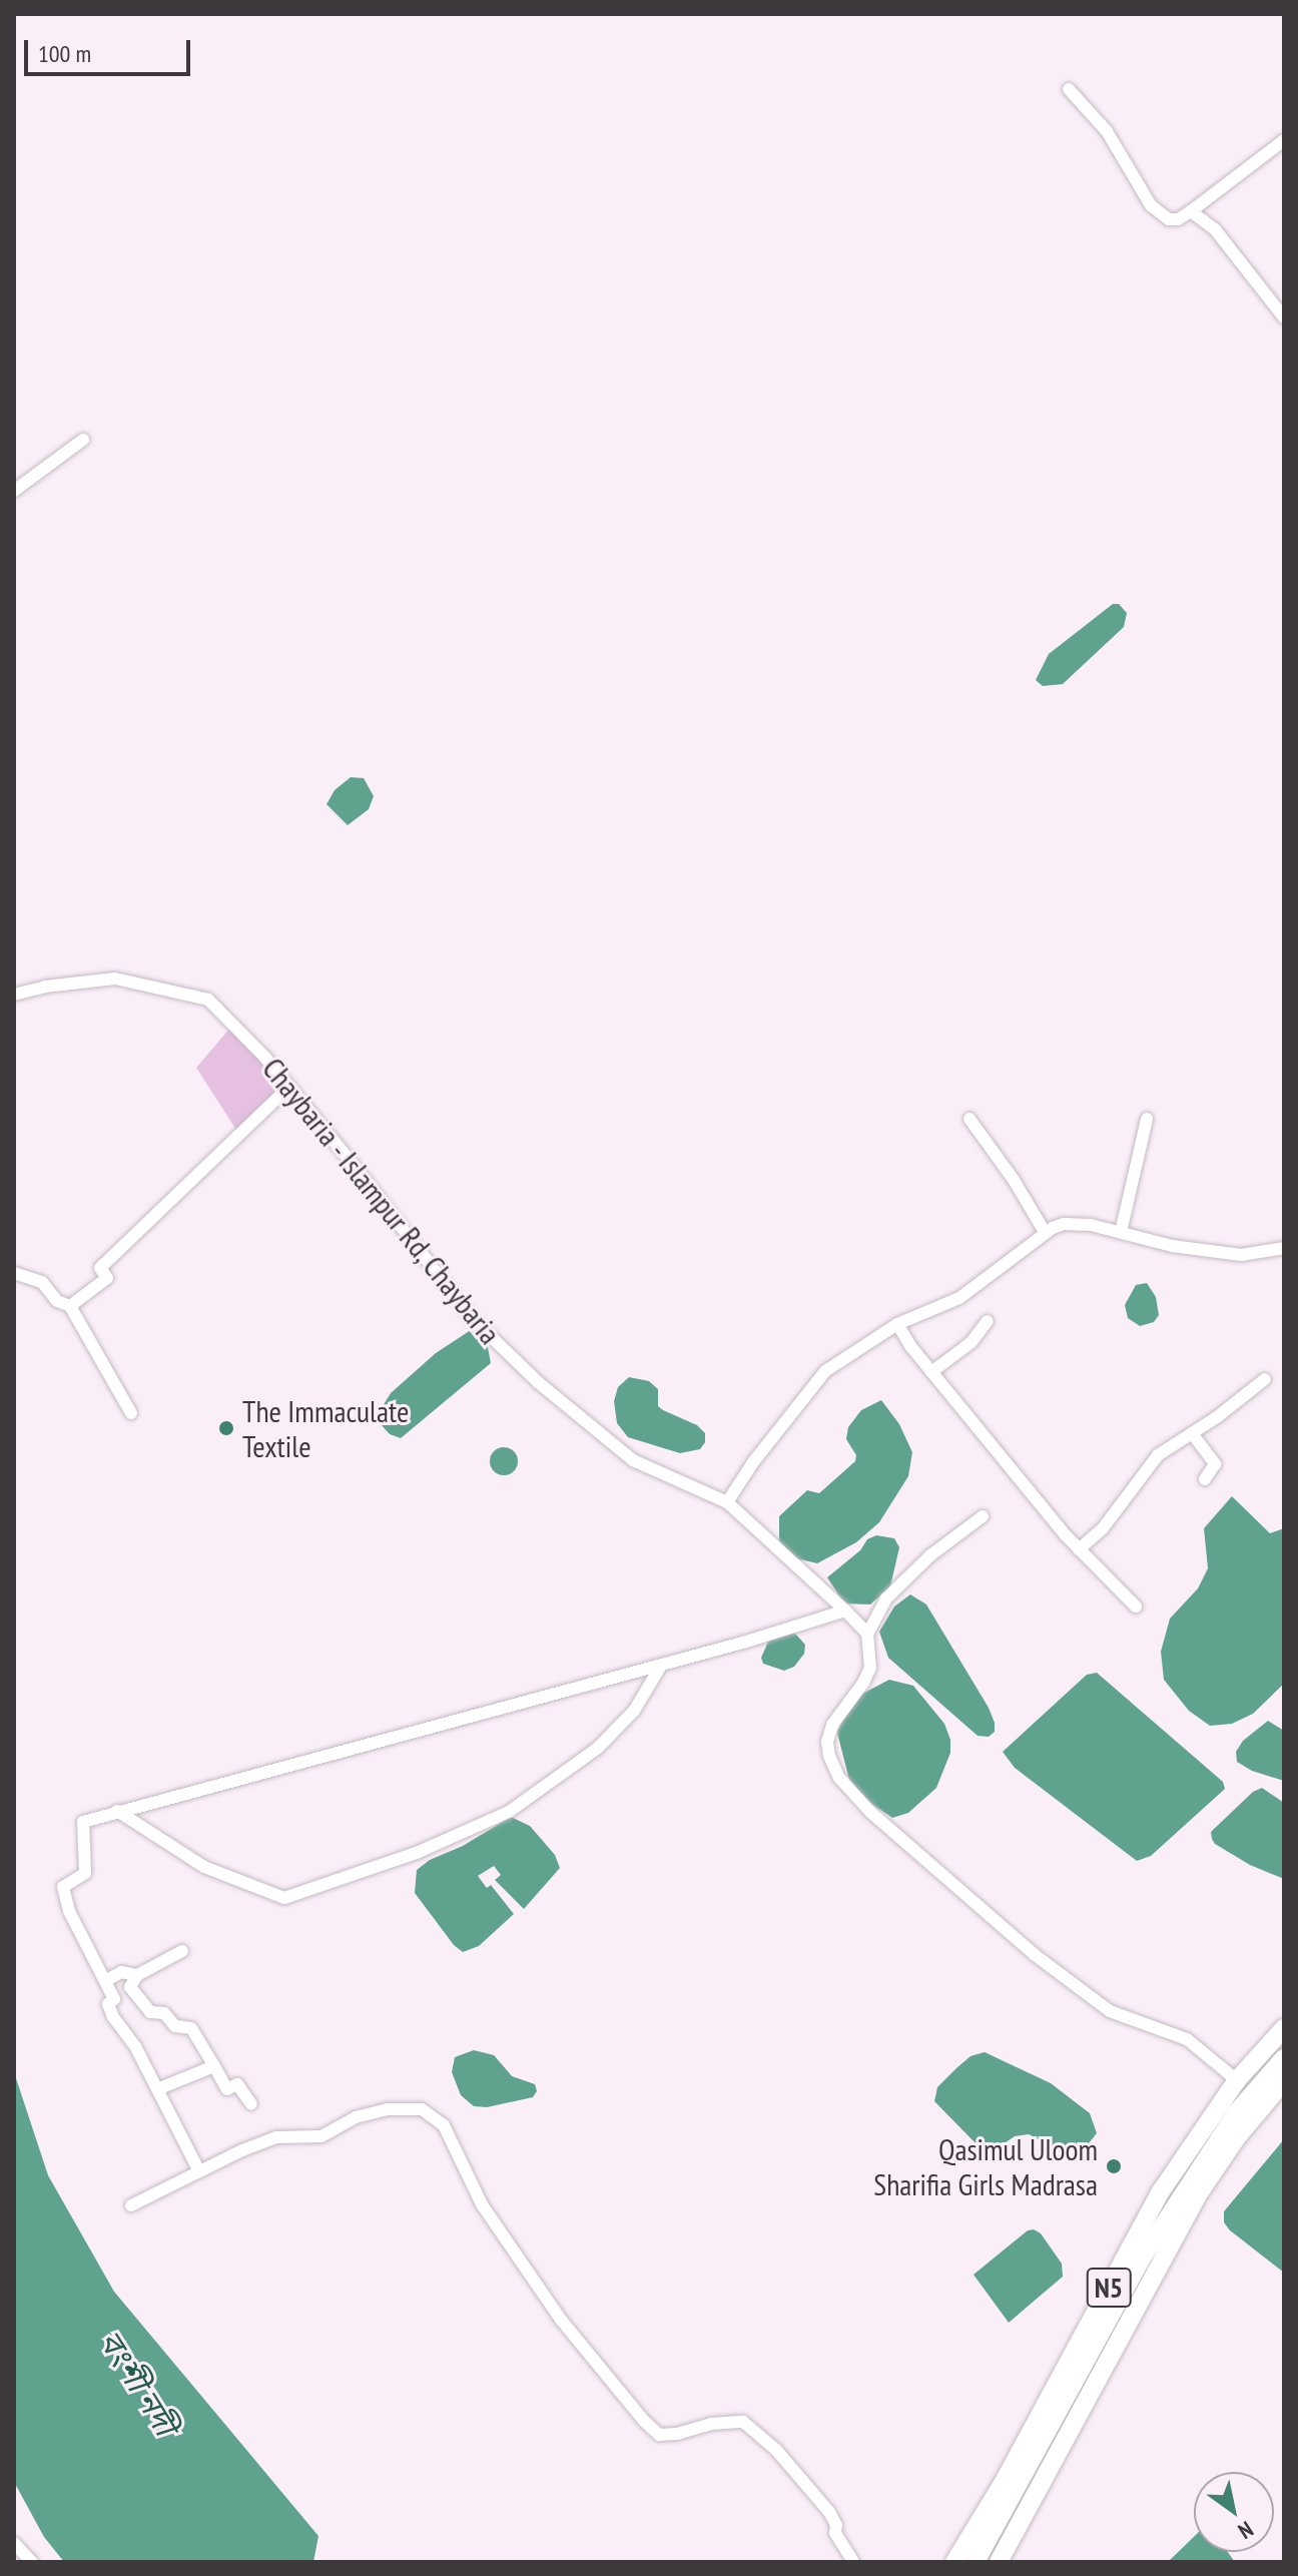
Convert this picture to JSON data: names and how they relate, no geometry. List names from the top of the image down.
{
  "streets": {
    "highway": ["N5"],
    "street": ["Chaybaria - Islampur Rd, Chaybaria"]
  },
  "water": ["বংশী নদী"],
  "places": ["The Immaculate Textile", "Qasimul Uloom Sharifia Girls Madrasa"],
  "scale_bar": "100 m",
  "north": "bottom right"
}
